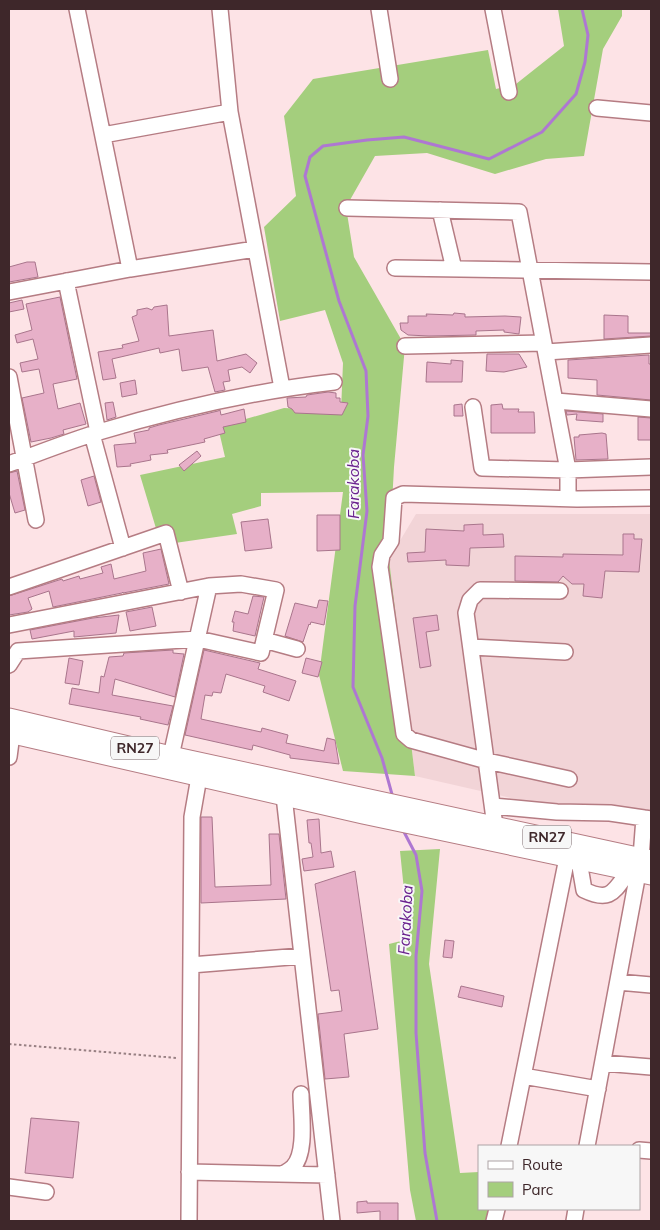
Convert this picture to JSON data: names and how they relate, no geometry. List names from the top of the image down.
{
  "streets": {
    "main road": ["RN27"]
  },
  "water": ["Farakoba"],
  "legend": ["Route", "Parc"]
}
